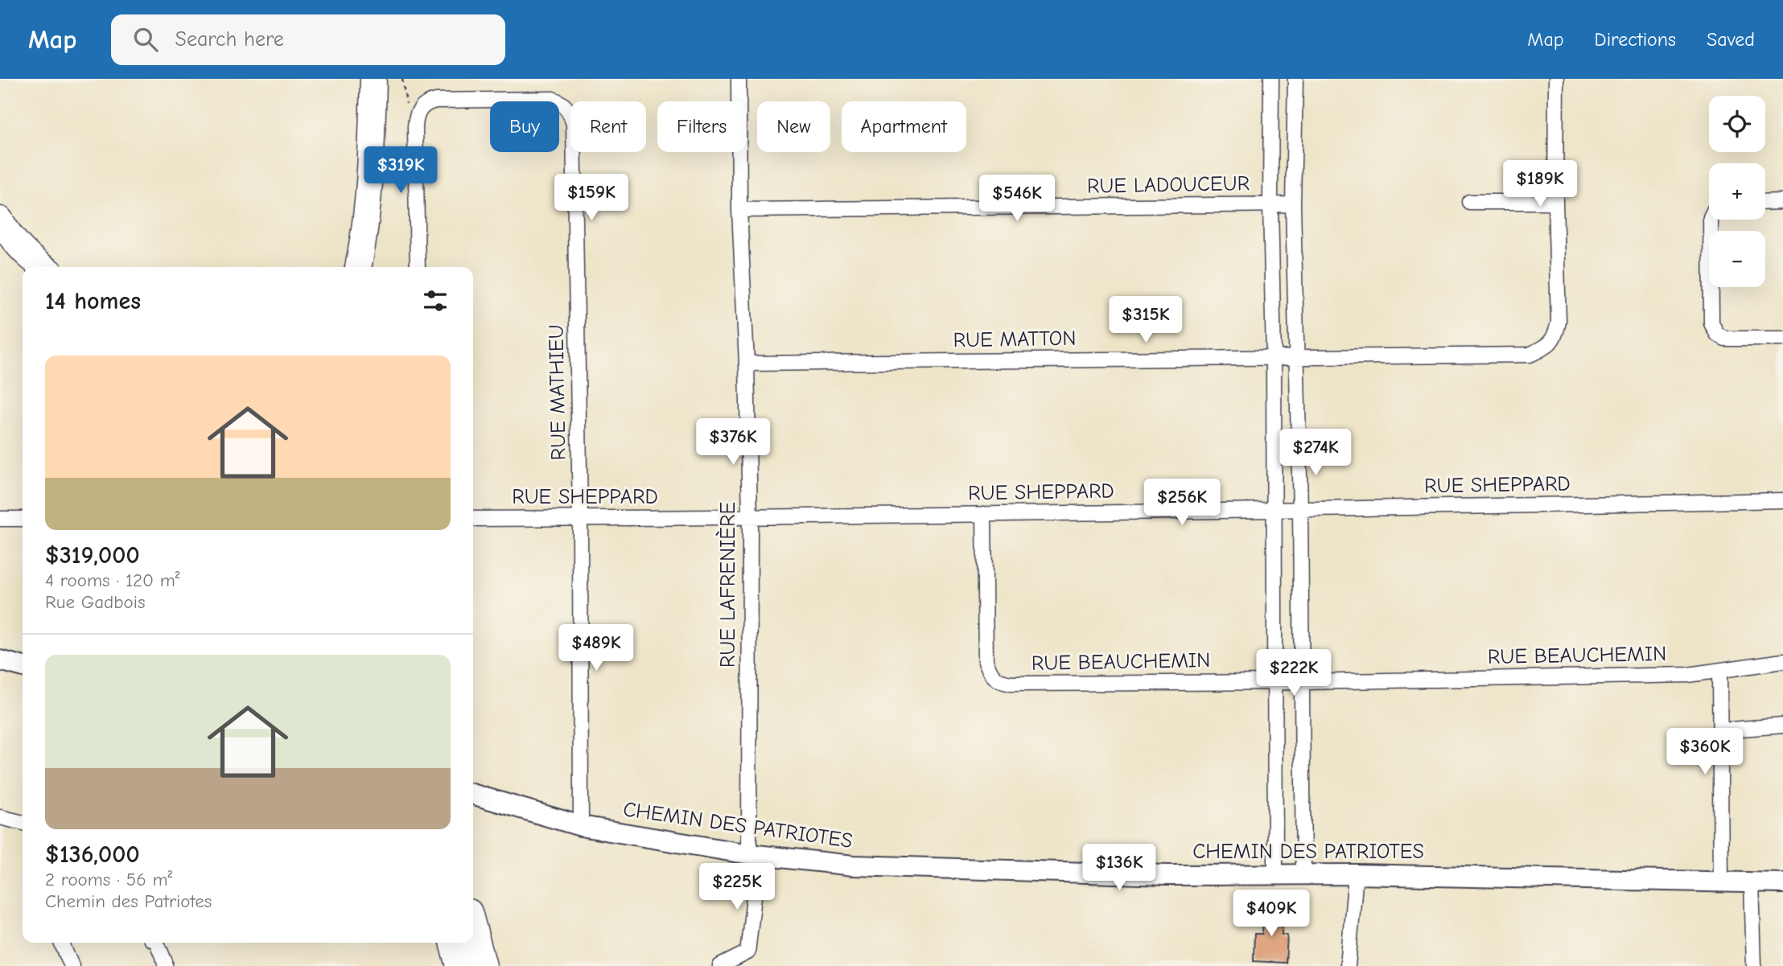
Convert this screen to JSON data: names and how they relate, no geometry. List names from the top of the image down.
{
  "streets": {
    "street": [
      "RUE LADOUCEUR",
      "RUE MATTON",
      "RUE MATHIEU",
      "RUE SHEPPARD",
      "RUE LAFRENIÈRE",
      "RUE BEAUCHEMIN",
      "CHEMIN DES PATRIOTES"
    ]
  },
  "crossings": [
    ["RUE LADOUCEUR", "RUE LAFRENIÈRE"],
    ["RUE MATTON", "RUE LAFRENIÈRE"],
    ["RUE MATHIEU", "RUE SHEPPARD"],
    ["RUE MATHIEU", "CHEMIN DES PATRIOTES"],
    ["RUE SHEPPARD", "RUE LAFRENIÈRE"],
    ["RUE SHEPPARD", "RUE BEAUCHEMIN"],
    ["RUE LAFRENIÈRE", "CHEMIN DES PATRIOTES"]
  ],
  "page": {
    "header": "Map",
    "search": "Search here",
    "nav": ["Map", "Directions", "Saved"],
    "map_buttons": ["+", "−"],
    "chip": [
      "Buy",
      "Rent",
      "Filters",
      "New",
      "Apartment"
    ],
    "price": [
      "$319K",
      "$189K",
      "$159K",
      "$546K",
      "$315K",
      "$376K",
      "$274K",
      "$256K",
      "$489K",
      "$222K",
      "$360K",
      "$136K",
      "$225K",
      "$409K"
    ],
    "heading": "14 homes",
    "list": [
      {
        "name": "$319,000",
        "note": "4 rooms · 120 m² · Rue Gadbois"
      },
      {
        "name": "$136,000",
        "note": "2 rooms · 56 m² · Chemin des Patriotes"
      }
    ]
  }
}
